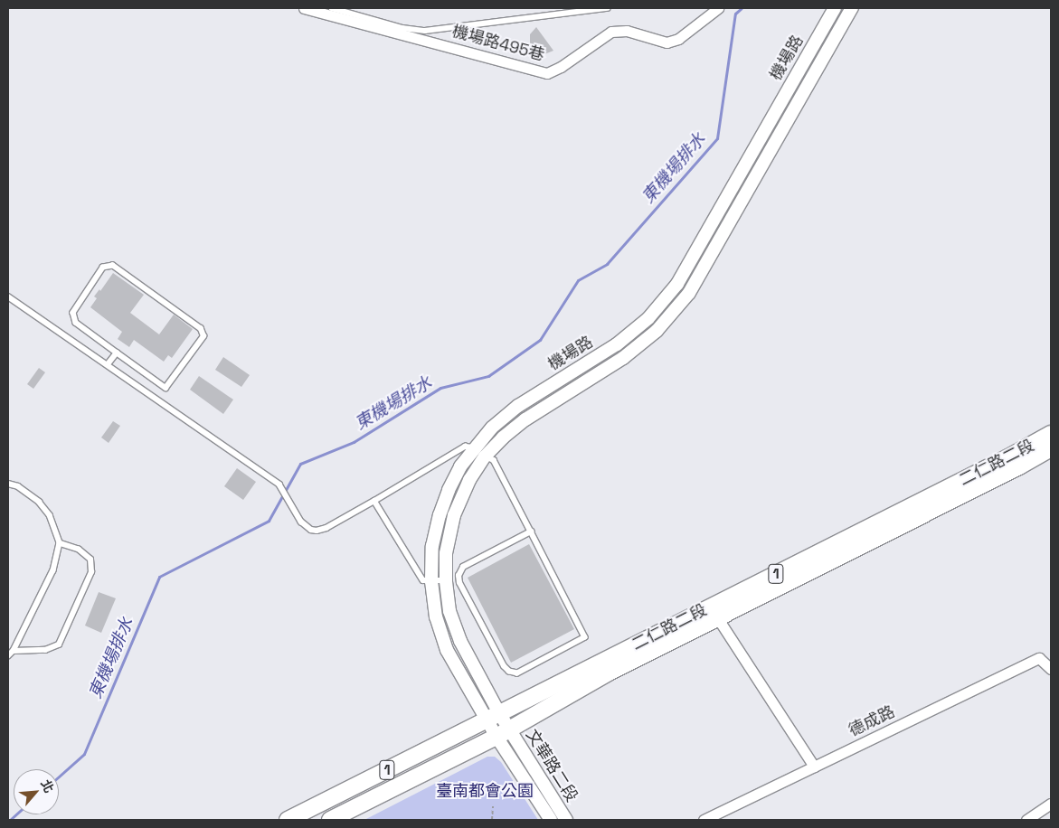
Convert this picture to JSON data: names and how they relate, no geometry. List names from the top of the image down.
{
  "streets": {
    "main road": ["二仁路二段", "1"],
    "street": [
      "機場路495巷",
      "機場路",
      "德成路",
      "文華路二段"
    ]
  },
  "crossings": [
    ["機場路", "二仁路二段"],
    ["機場路", "文華路二段"],
    ["二仁路二段", "文華路二段"]
  ],
  "water": ["東機場排水"],
  "parks": ["臺南都會公園"],
  "north": "top right"
}
